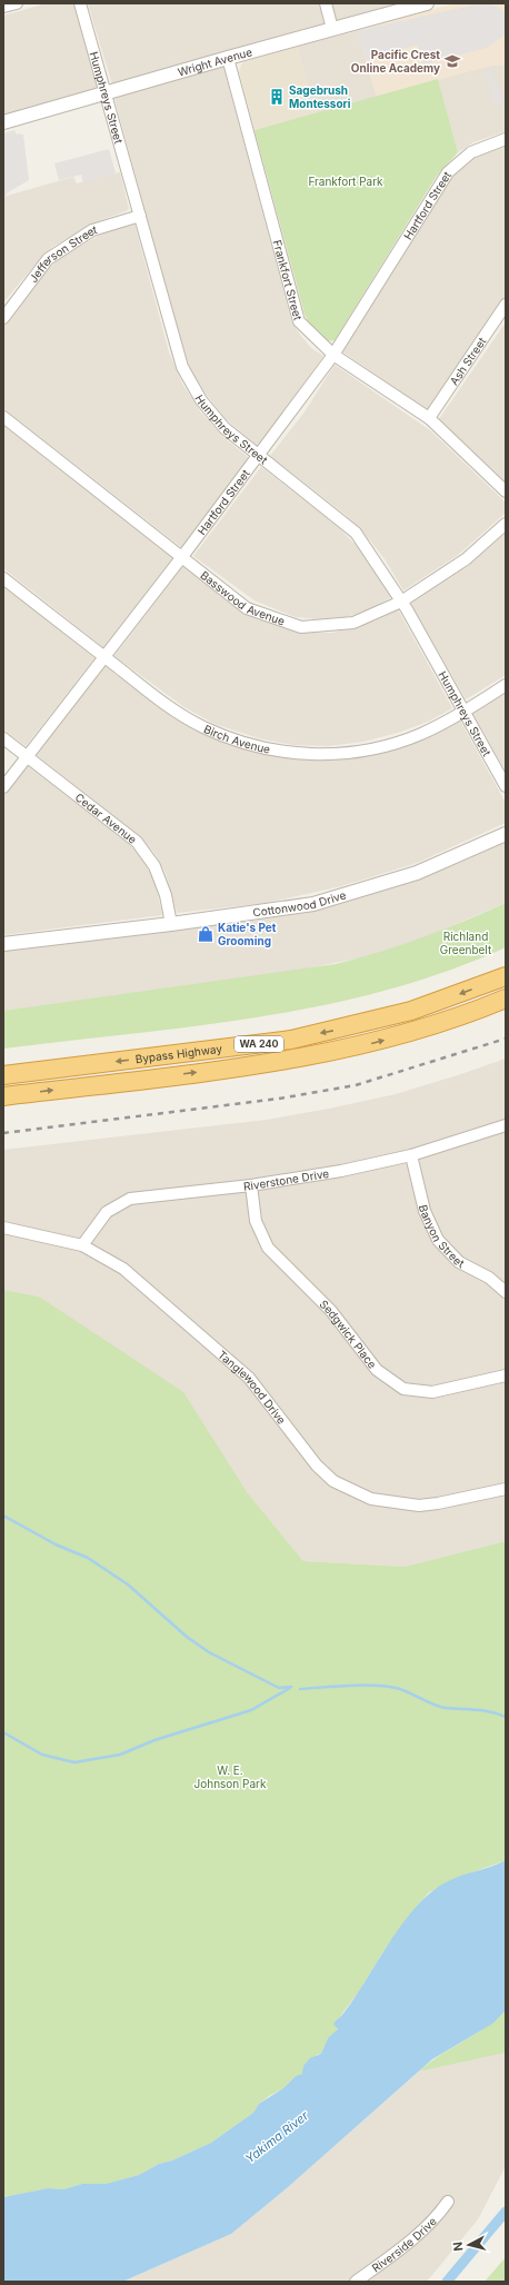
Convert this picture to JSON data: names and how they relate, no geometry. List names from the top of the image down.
{
  "streets": {
    "highway": ["WA 240", "Bypass Highway"],
    "street": [
      "Wright Avenue",
      "Humphreys Street",
      "Hartford Street",
      "Jefferson Street",
      "Frankfort Street",
      "Ash Street",
      "Basswood Avenue",
      "Birch Avenue",
      "Cedar Avenue",
      "Cottonwood Drive",
      "Riverstone Drive",
      "Banyon Street",
      "Sedgwick Place",
      "Tanglewood Drive",
      "Riverside Drive"
    ]
  },
  "crossings": [
    ["Wright Avenue", "Humphreys Street"],
    ["Wright Avenue", "Frankfort Street"],
    ["Humphreys Street", "Hartford Street"],
    ["Humphreys Street", "Jefferson Street"],
    ["Humphreys Street", "Basswood Avenue"],
    ["Humphreys Street", "Birch Avenue"],
    ["Hartford Street", "Frankfort Street"],
    ["Hartford Street", "Basswood Avenue"],
    ["Hartford Street", "Birch Avenue"],
    ["Hartford Street", "Cedar Avenue"],
    ["Frankfort Street", "Ash Street"],
    ["Cedar Avenue", "Cottonwood Drive"],
    ["Riverstone Drive", "Banyon Street"],
    ["Riverstone Drive", "Sedgwick Place"],
    ["Riverstone Drive", "Tanglewood Drive"]
  ],
  "water": ["Yakima River"],
  "parks": ["Frankfort Park", "Richland Greenbelt", "W. E. Johnson Park"],
  "places": {
    "school or university": ["Pacific Crest Online Academy"],
    "building": ["Sagebrush Montessori"],
    "shop": ["Katie's Pet Grooming"]
  },
  "north": "left"
}
